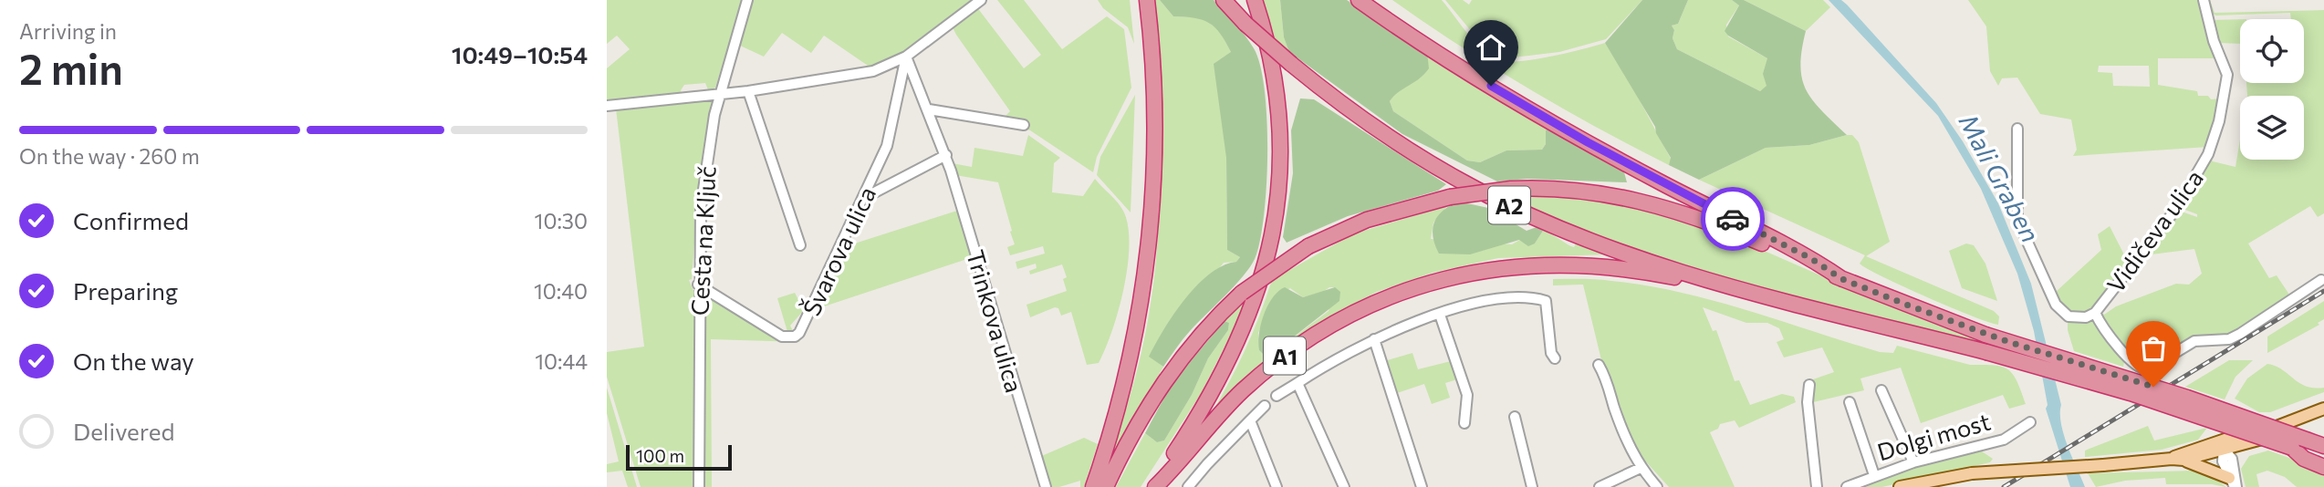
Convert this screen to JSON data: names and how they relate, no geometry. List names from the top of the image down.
{
  "streets": {
    "highway": ["A2", "A1"],
    "street": [
      "Vidičeva ulica",
      "Cesta na Ključ",
      "Švarova ulica",
      "Trinkova ulica",
      "Dolgi most"
    ]
  },
  "crossings": [
    ["A2", "A1"],
    ["Cesta na Ključ", "Švarova ulica"],
    ["Švarova ulica", "Trinkova ulica"]
  ],
  "water": ["Mali Graben"],
  "scale_bar": "100 m",
  "page": {
    "heading": ["2 min", "Arriving in", "10:49–10:54"],
    "bar": "On the way · 260 m",
    "list": [
      ["Confirmed", "10:30"],
      ["Preparing", "10:40"],
      ["On the way", "10:44"],
      "Delivered"
    ],
    "scale": "100 m"
  }
}
